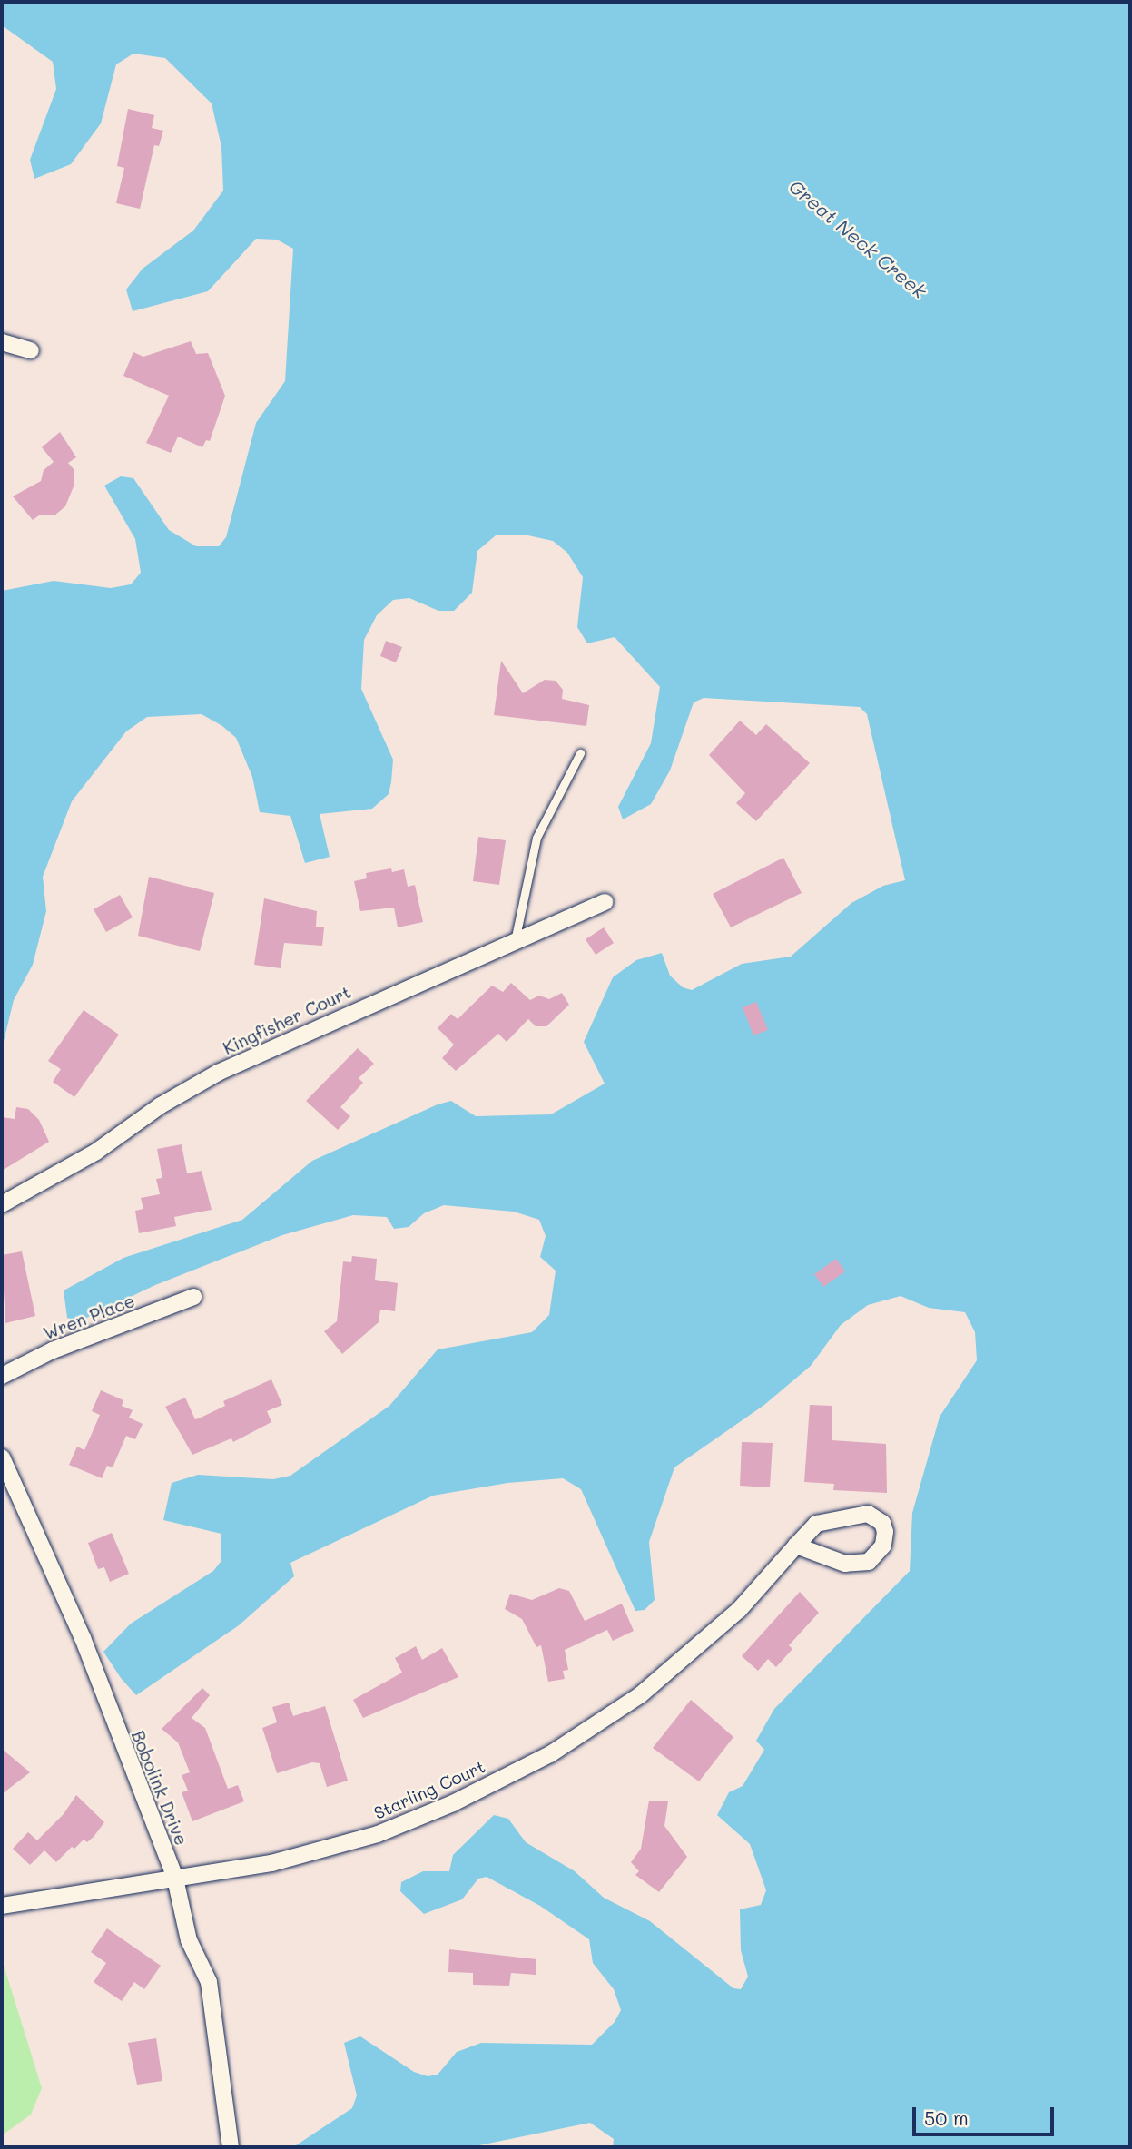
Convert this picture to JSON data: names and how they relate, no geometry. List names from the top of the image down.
{
  "streets": {
    "street": [
      "Kingfisher Court",
      "Wren Place",
      "Bobolink Drive",
      "Starling Court"
    ]
  },
  "crossings": [
    ["Bobolink Drive", "Starling Court"]
  ],
  "water": ["Great Neck Creek"],
  "scale_bar": "50 m"
}
